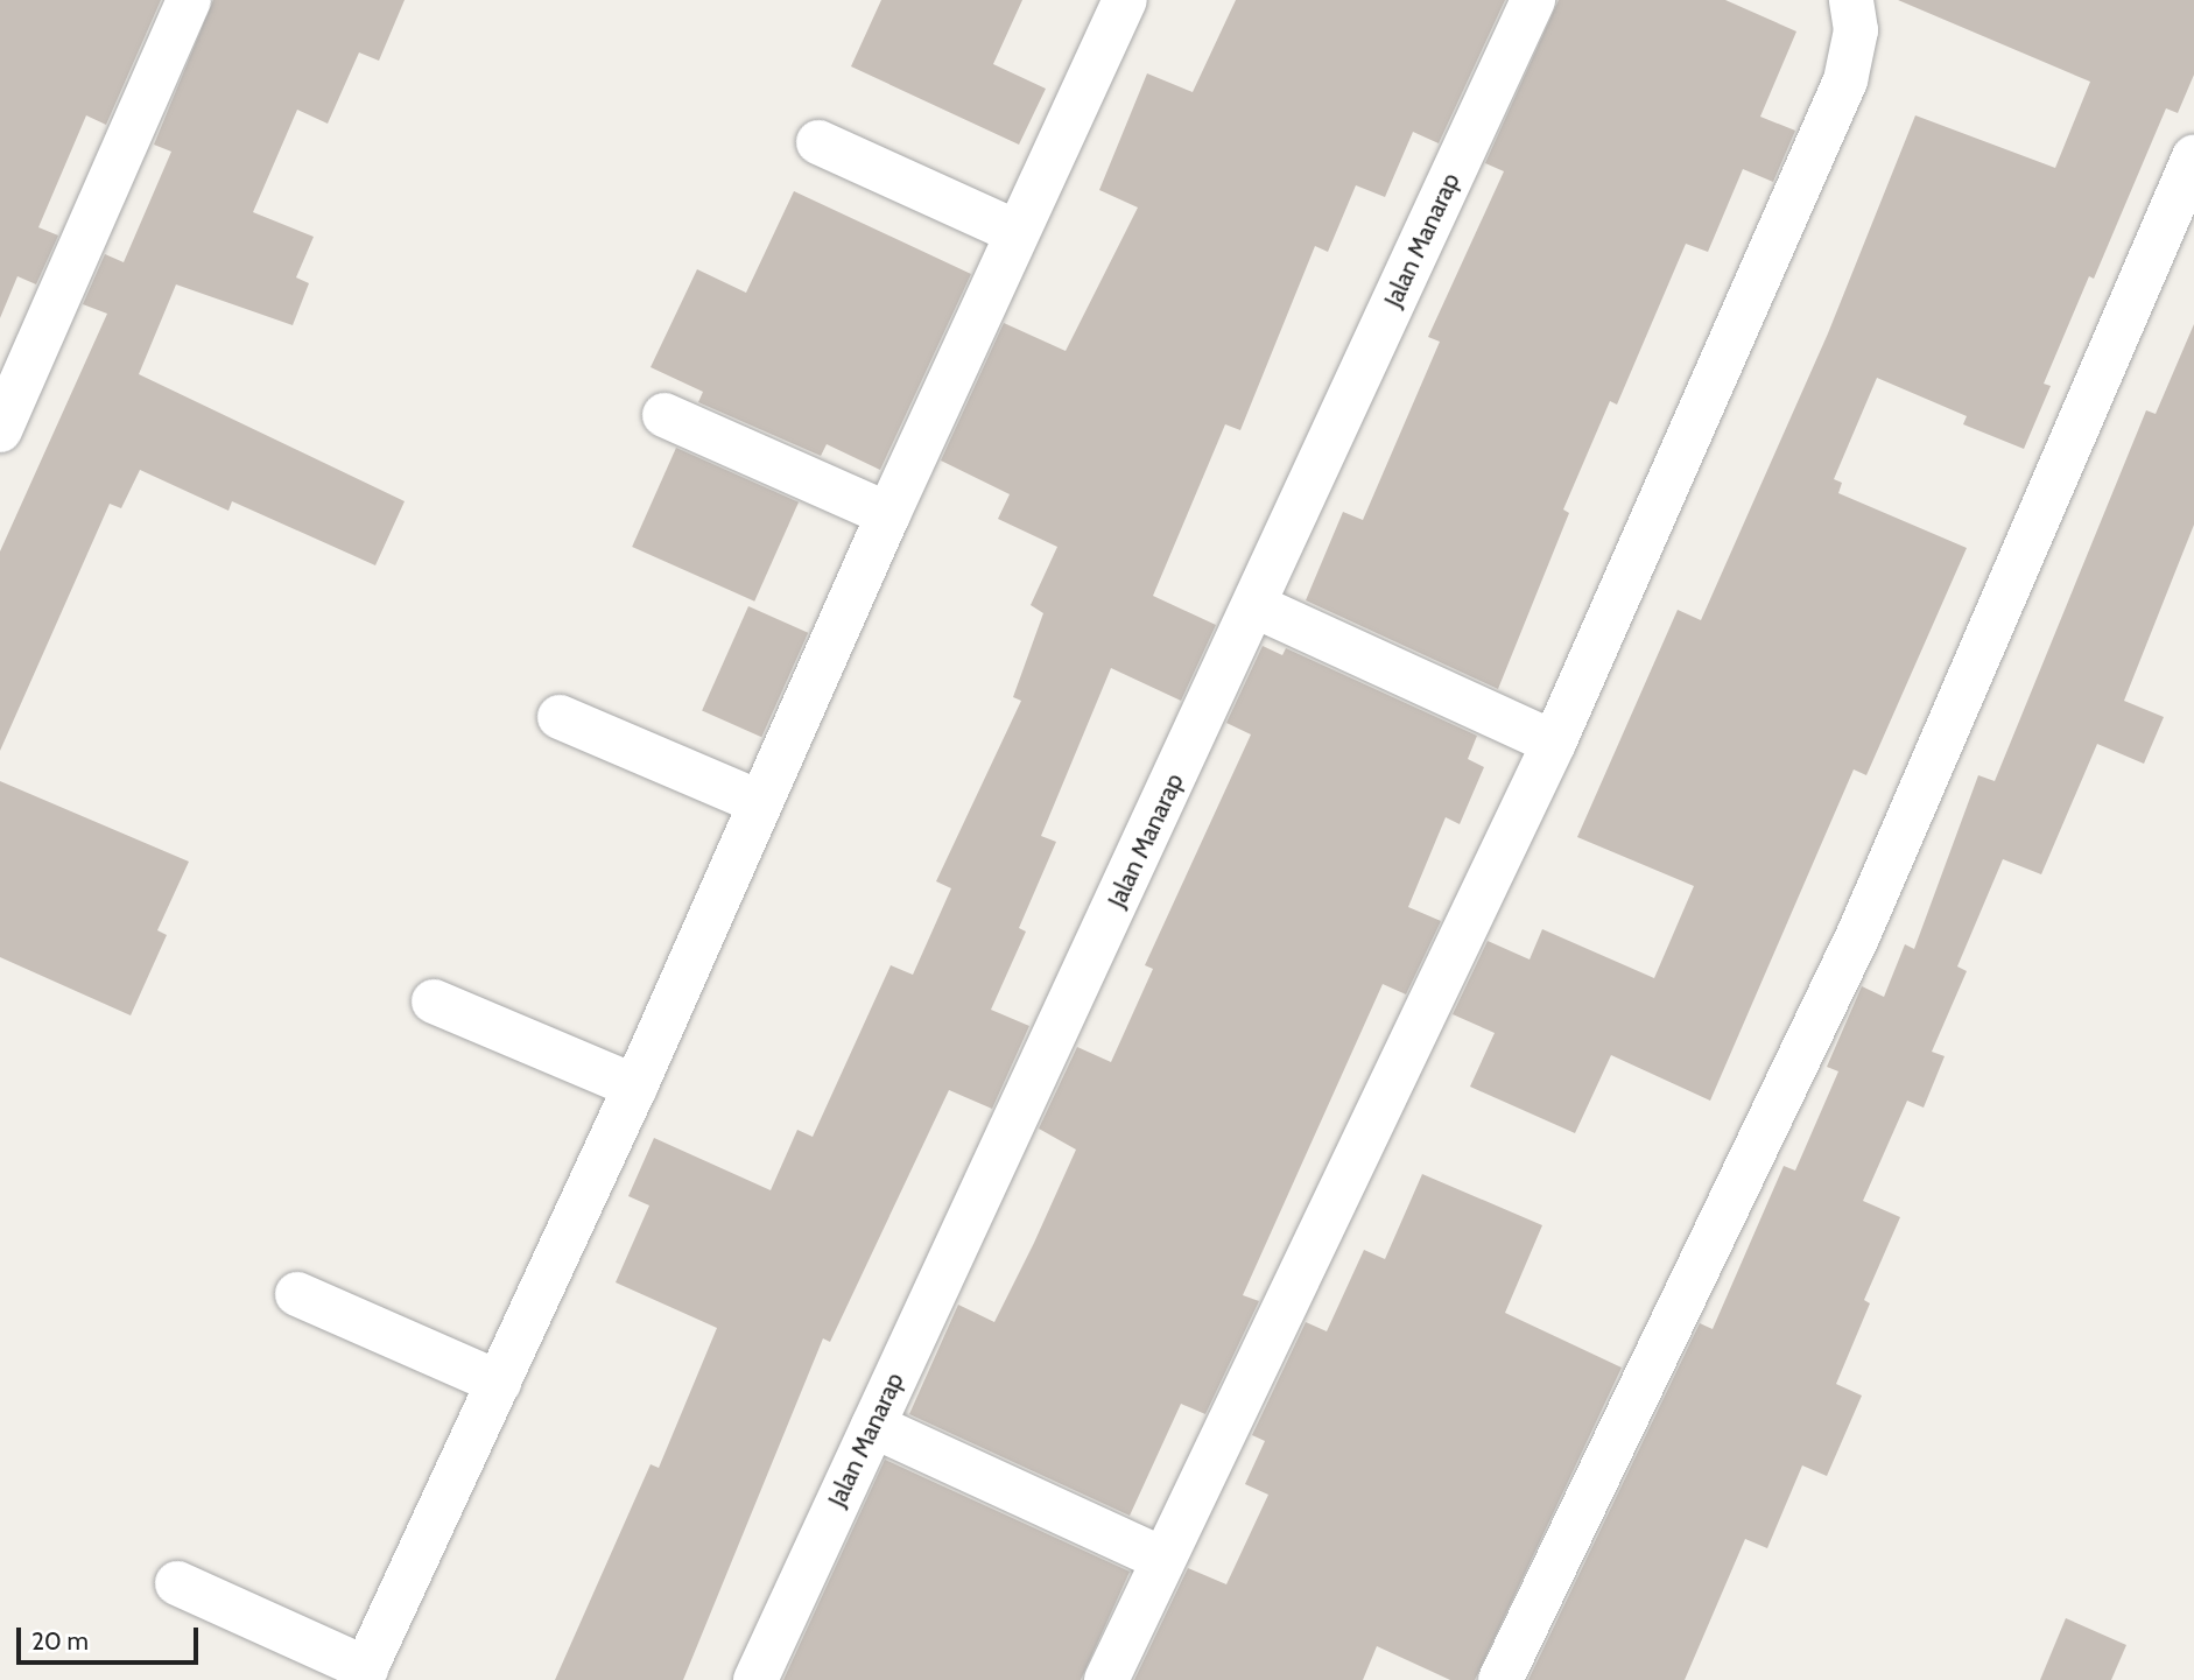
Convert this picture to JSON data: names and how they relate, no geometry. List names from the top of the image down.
{
  "streets": {
    "street": ["Jalan Manarap"]
  },
  "scale_bar": "20 m"
}
